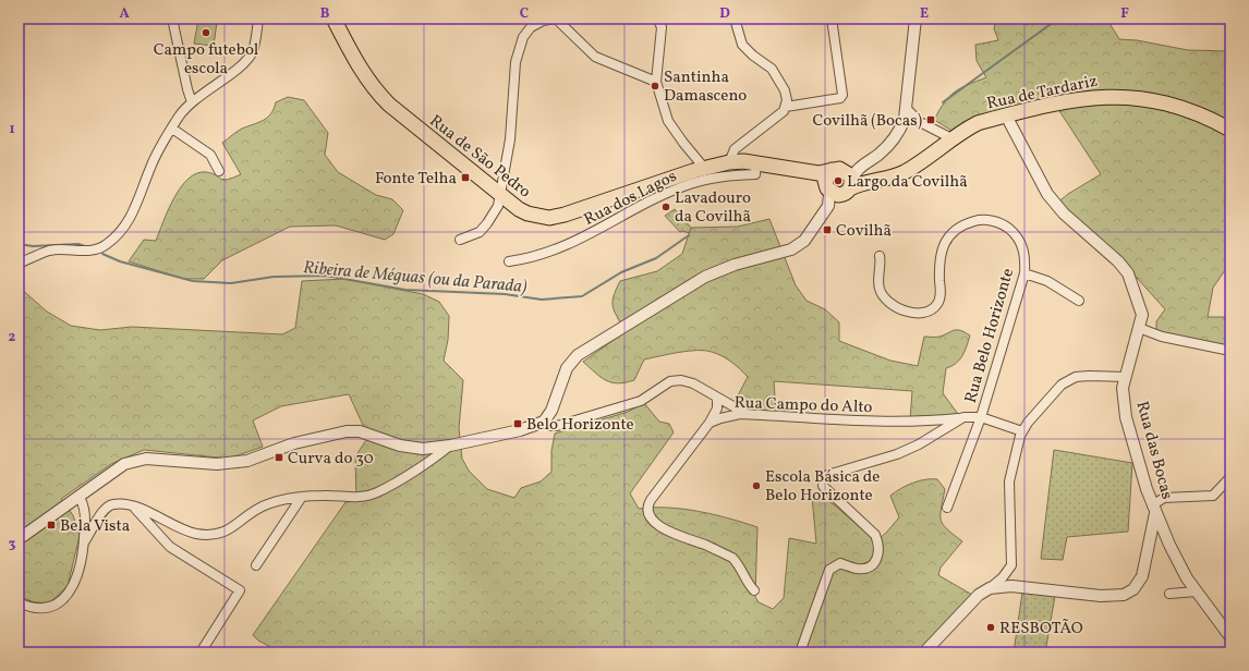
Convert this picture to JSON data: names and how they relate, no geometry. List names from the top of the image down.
{
  "streets": {
    "main road": ["Rua de Tardariz", "Rua de São Pedro"],
    "street": [
      "Rua dos Lagos",
      "Rua Belo Horizonte",
      "Rua Campo do Alto",
      "Rua das Bocas"
    ]
  },
  "crossings": [
    ["Rua de Tardariz", "Rua de São Pedro"],
    ["Rua de Tardariz", "Rua das Bocas"],
    ["Rua de São Pedro", "Rua dos Lagos"],
    ["Rua Belo Horizonte", "Rua Campo do Alto"]
  ],
  "water": ["Ribeira de Méguas (ou da Parada)"],
  "places": {
    "other": [
      "Campo futebol escola",
      "Santinha Damasceno",
      "Largo da Covilhã",
      "Lavadouro da Covilhã",
      "Escola Básica de Belo Horizonte",
      "RESBOTÃO"
    ],
    "transit": [
      "Covilhã (Bocas)",
      "Fonte Telha",
      "Covilhã",
      "Belo Horizonte",
      "Curva do 30",
      "Bela Vista"
    ]
  },
  "grid": {
    "columns": [
      "A",
      "B",
      "C",
      "D",
      "E",
      "F"
    ],
    "rows": ["1", "2", "3"]
  }
}
